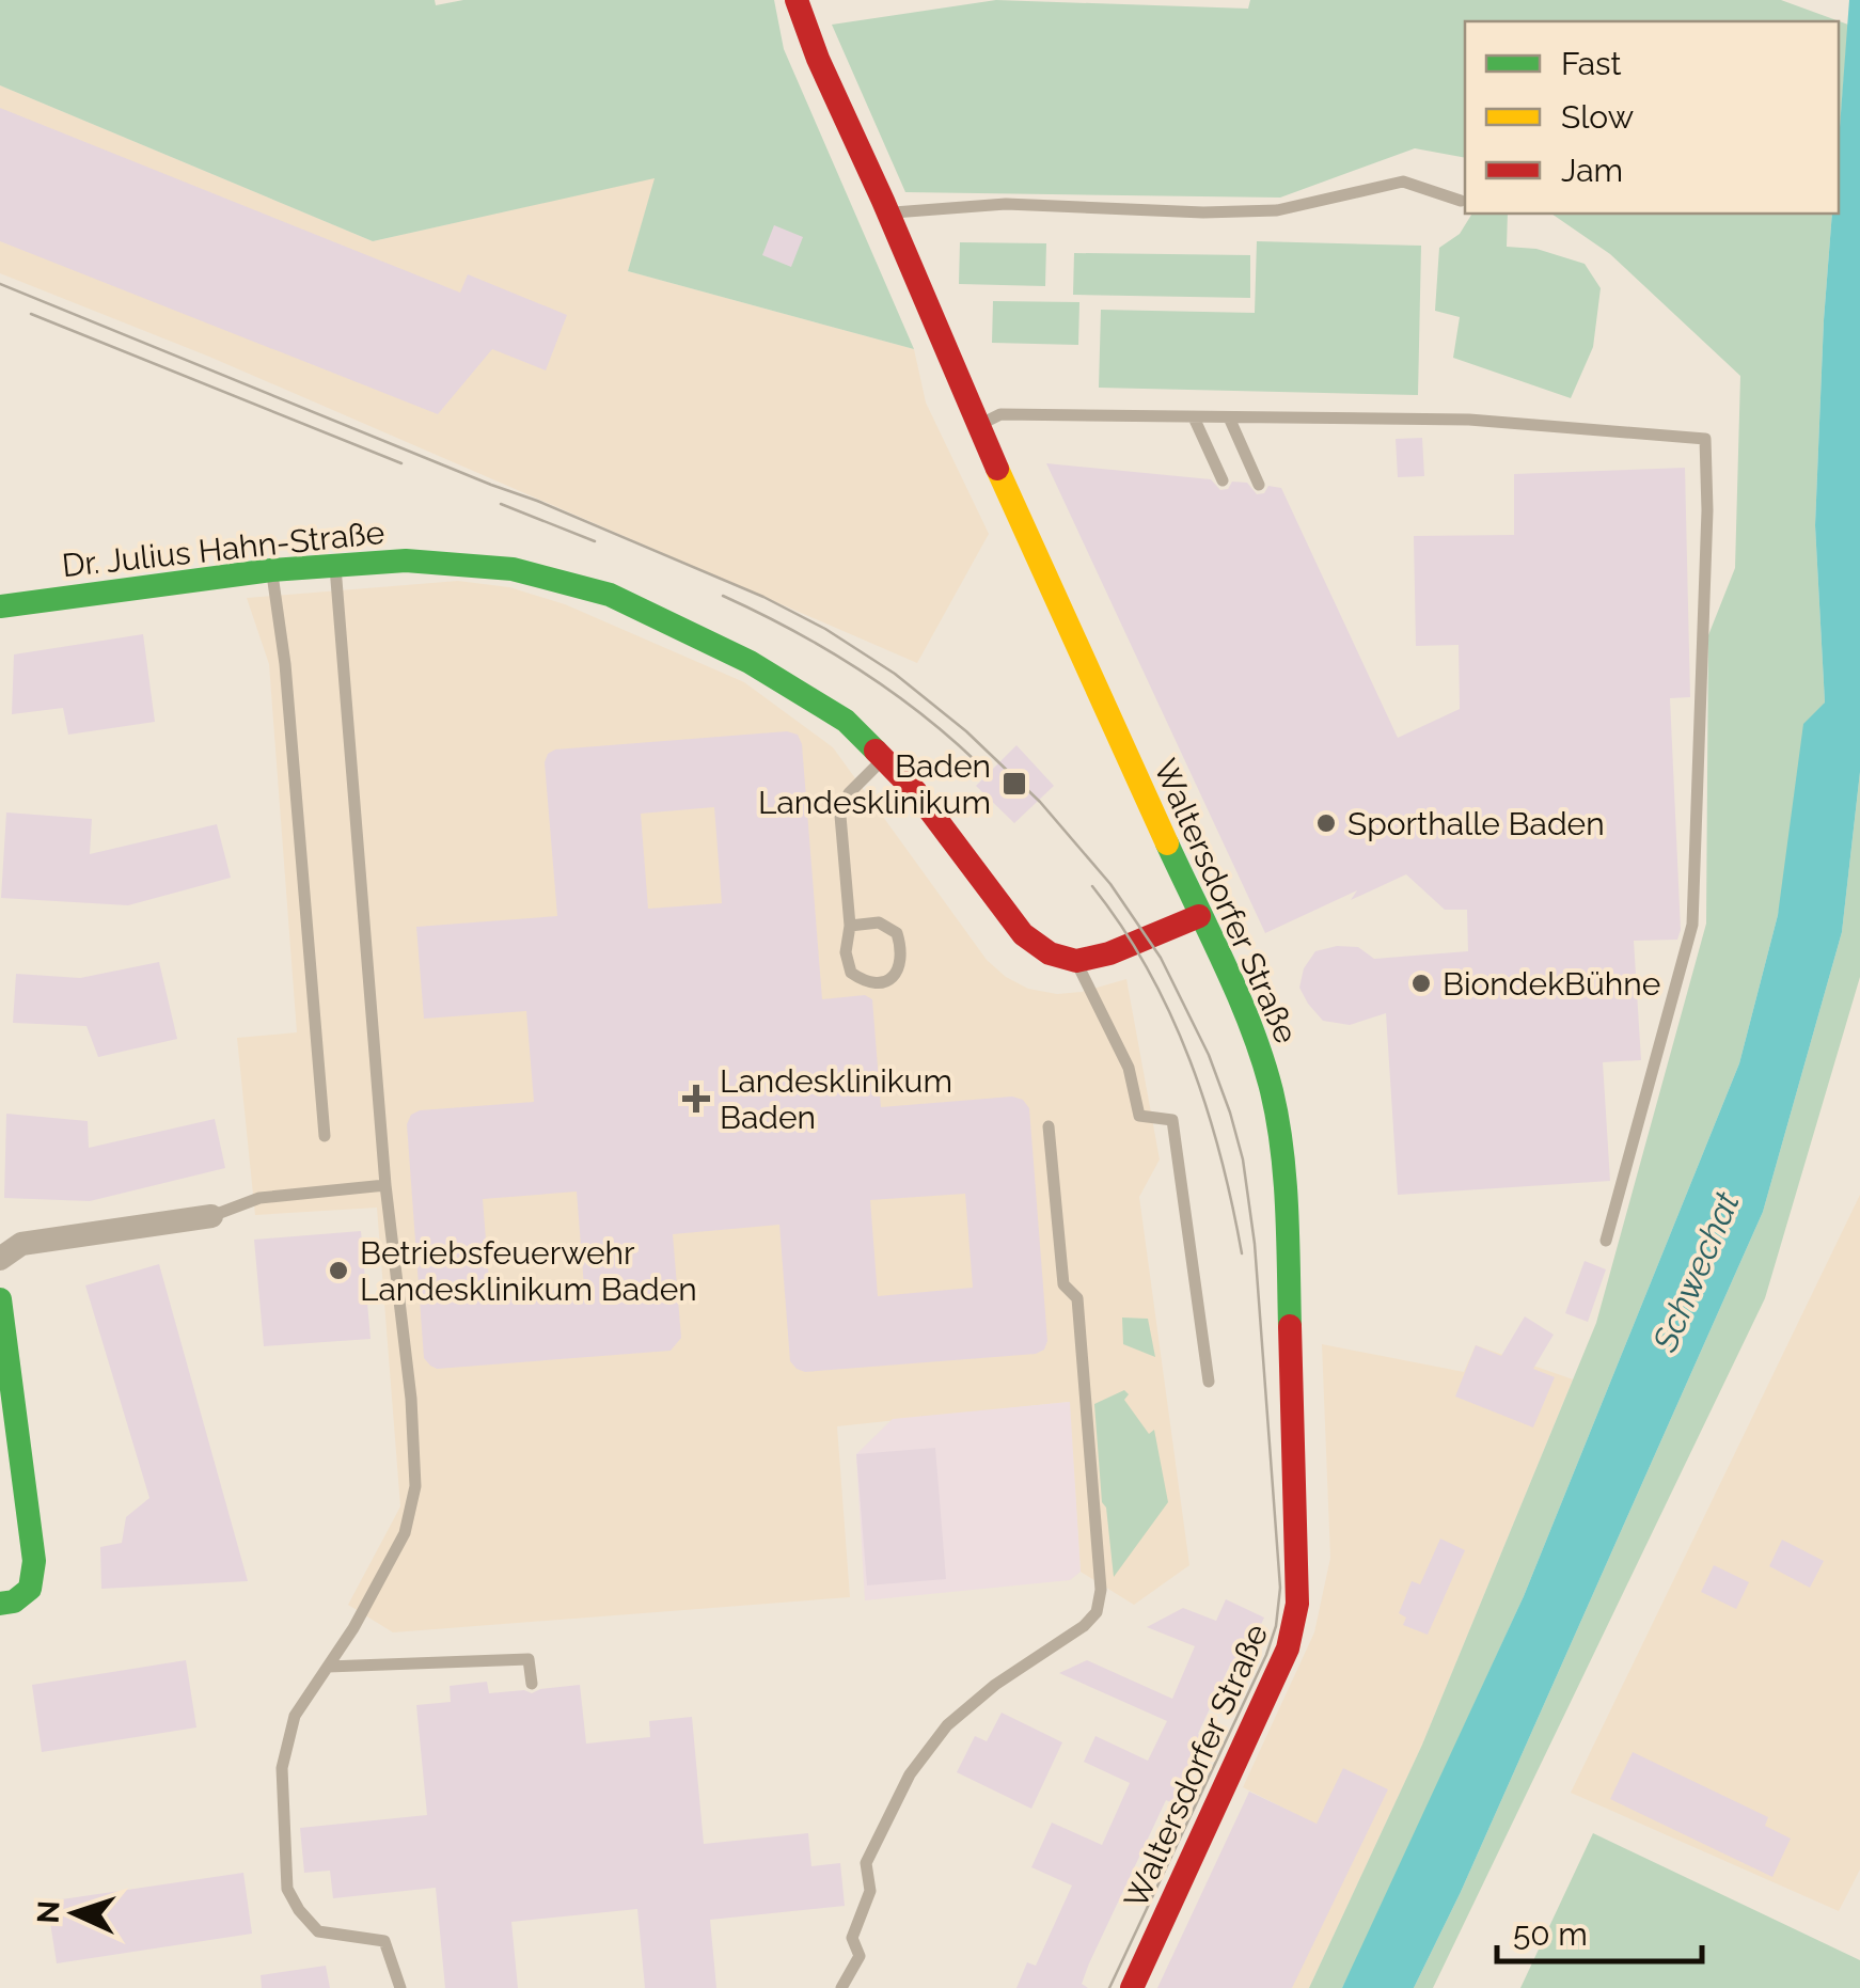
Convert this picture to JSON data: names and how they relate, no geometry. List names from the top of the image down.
{
  "streets": {
    "street": ["Dr. Julius Hahn-Straße", "Waltersdorfer Straße"]
  },
  "water": ["Schwechat"],
  "places": {
    "transit": ["Baden Landesklinikum"],
    "other": ["Sporthalle Baden", "BiondekBühne", "Betriebsfeuerwehr Landesklinikum Baden"],
    "health": ["Landesklinikum Baden"]
  },
  "legend": ["Fast", "Slow", "Jam"],
  "scale_bar": "50 m",
  "north": "left"
}
